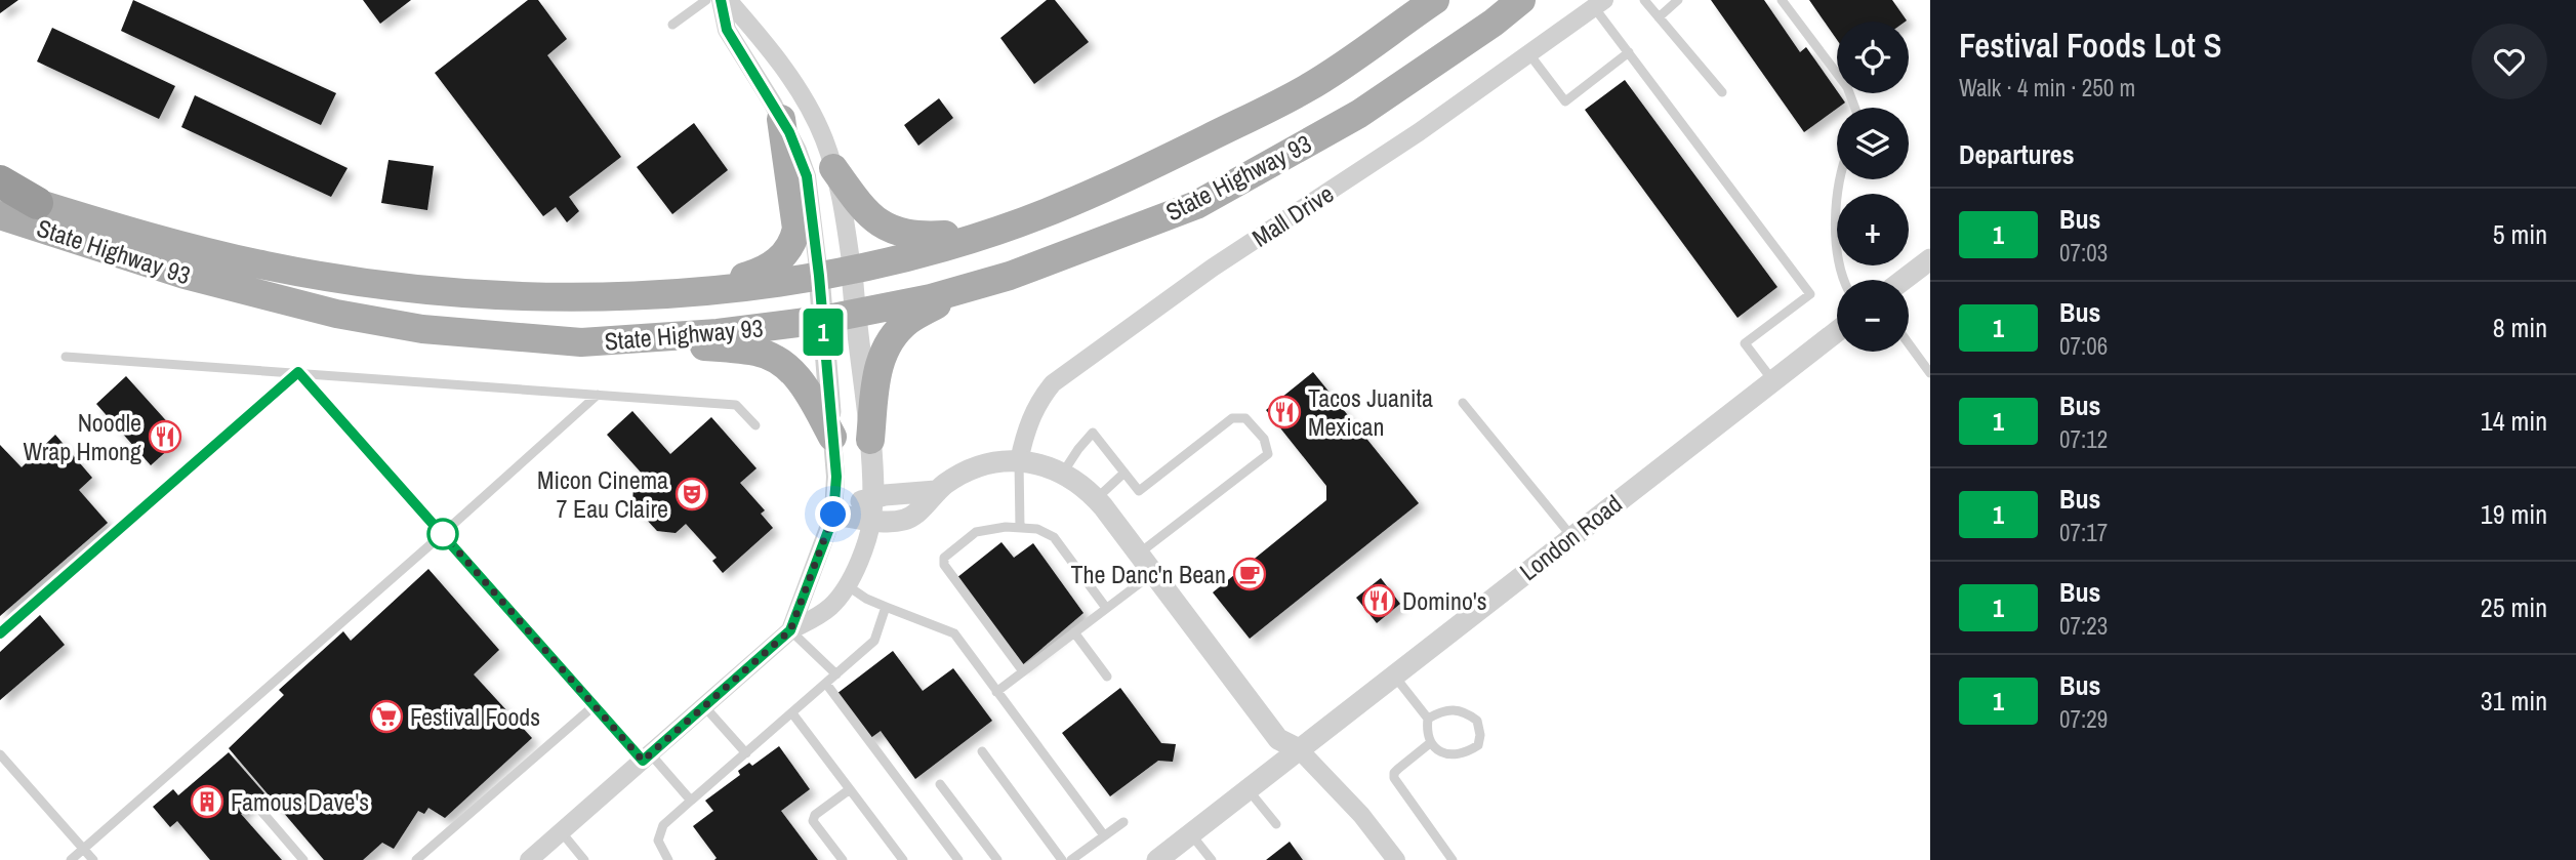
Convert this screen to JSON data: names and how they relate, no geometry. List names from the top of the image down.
{
  "streets": {
    "main road": ["State Highway 93"],
    "street": ["Mall Drive", "London Road"]
  },
  "places": {
    "restaurant": ["Tacos Juanita Mexican", "Noodle Wrap Hmong", "Domino's"],
    "theatre": ["Micon Cinema 7 Eau Claire"],
    "cafe": ["The Danc'n Bean"],
    "supermarket": ["Festival Foods"],
    "building": ["Famous Dave's"]
  },
  "lines": ["bus line 1"],
  "page": {
    "on_map": "1",
    "heading": [
      ["Festival Foods Lot S", "Walk · 4 min · 250 m"],
      "Departures"
    ],
    "map_buttons": ["+", "−"],
    "list": [
      {
        "mark": "1",
        "name": "Bus",
        "note": "07:03",
        "value": "5 min"
      },
      {
        "mark": "1",
        "name": "Bus",
        "note": "07:06",
        "value": "8 min"
      },
      {
        "mark": "1",
        "name": "Bus",
        "note": "07:12",
        "value": "14 min"
      },
      {
        "mark": "1",
        "name": "Bus",
        "note": "07:17",
        "value": "19 min"
      },
      {
        "mark": "1",
        "name": "Bus",
        "note": "07:23",
        "value": "25 min"
      },
      {
        "mark": "1",
        "name": "Bus",
        "note": "07:29",
        "value": "31 min"
      }
    ]
  }
}
